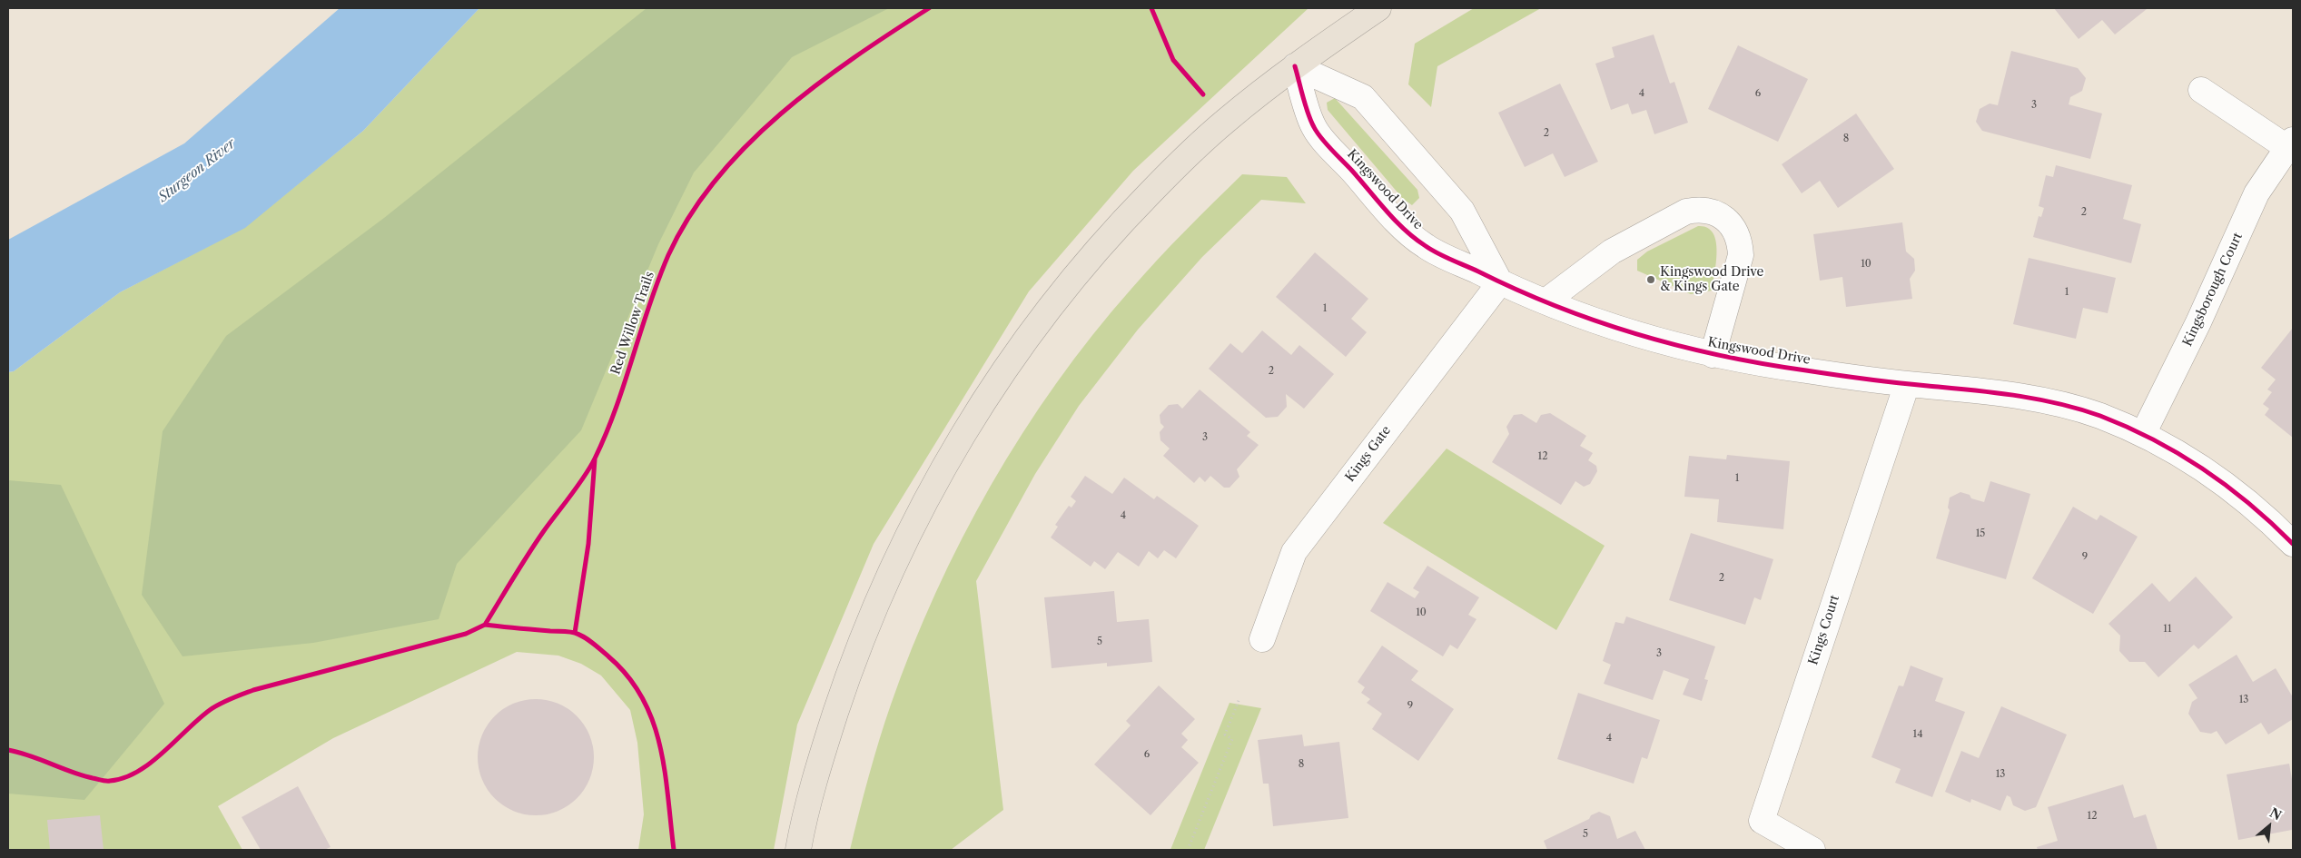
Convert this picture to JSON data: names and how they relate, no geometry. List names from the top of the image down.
{
  "streets": {
    "street": [
      "Kingswood Drive",
      "Kingsborough Court",
      "Kings Gate",
      "Kings Court"
    ],
    "cycle path": ["Red Willow Trails"]
  },
  "crossings": [
    ["Kingswood Drive", "Kingsborough Court"],
    ["Kingswood Drive", "Kings Gate"],
    ["Kingswood Drive", "Kings Court"]
  ],
  "water": ["Sturgeon River"],
  "places": ["Kingswood Drive & Kings Gate"],
  "house_numbers": [
    "4",
    "6",
    "3",
    "2",
    "8",
    "2",
    "10",
    "1",
    "1",
    "2",
    "3",
    "12",
    "1",
    "4",
    "15",
    "9",
    "2",
    "10",
    "11",
    "5",
    "3",
    "13",
    "9",
    "14",
    "4",
    "6",
    "8",
    "13",
    "12",
    "5"
  ],
  "north": "top right"
}
